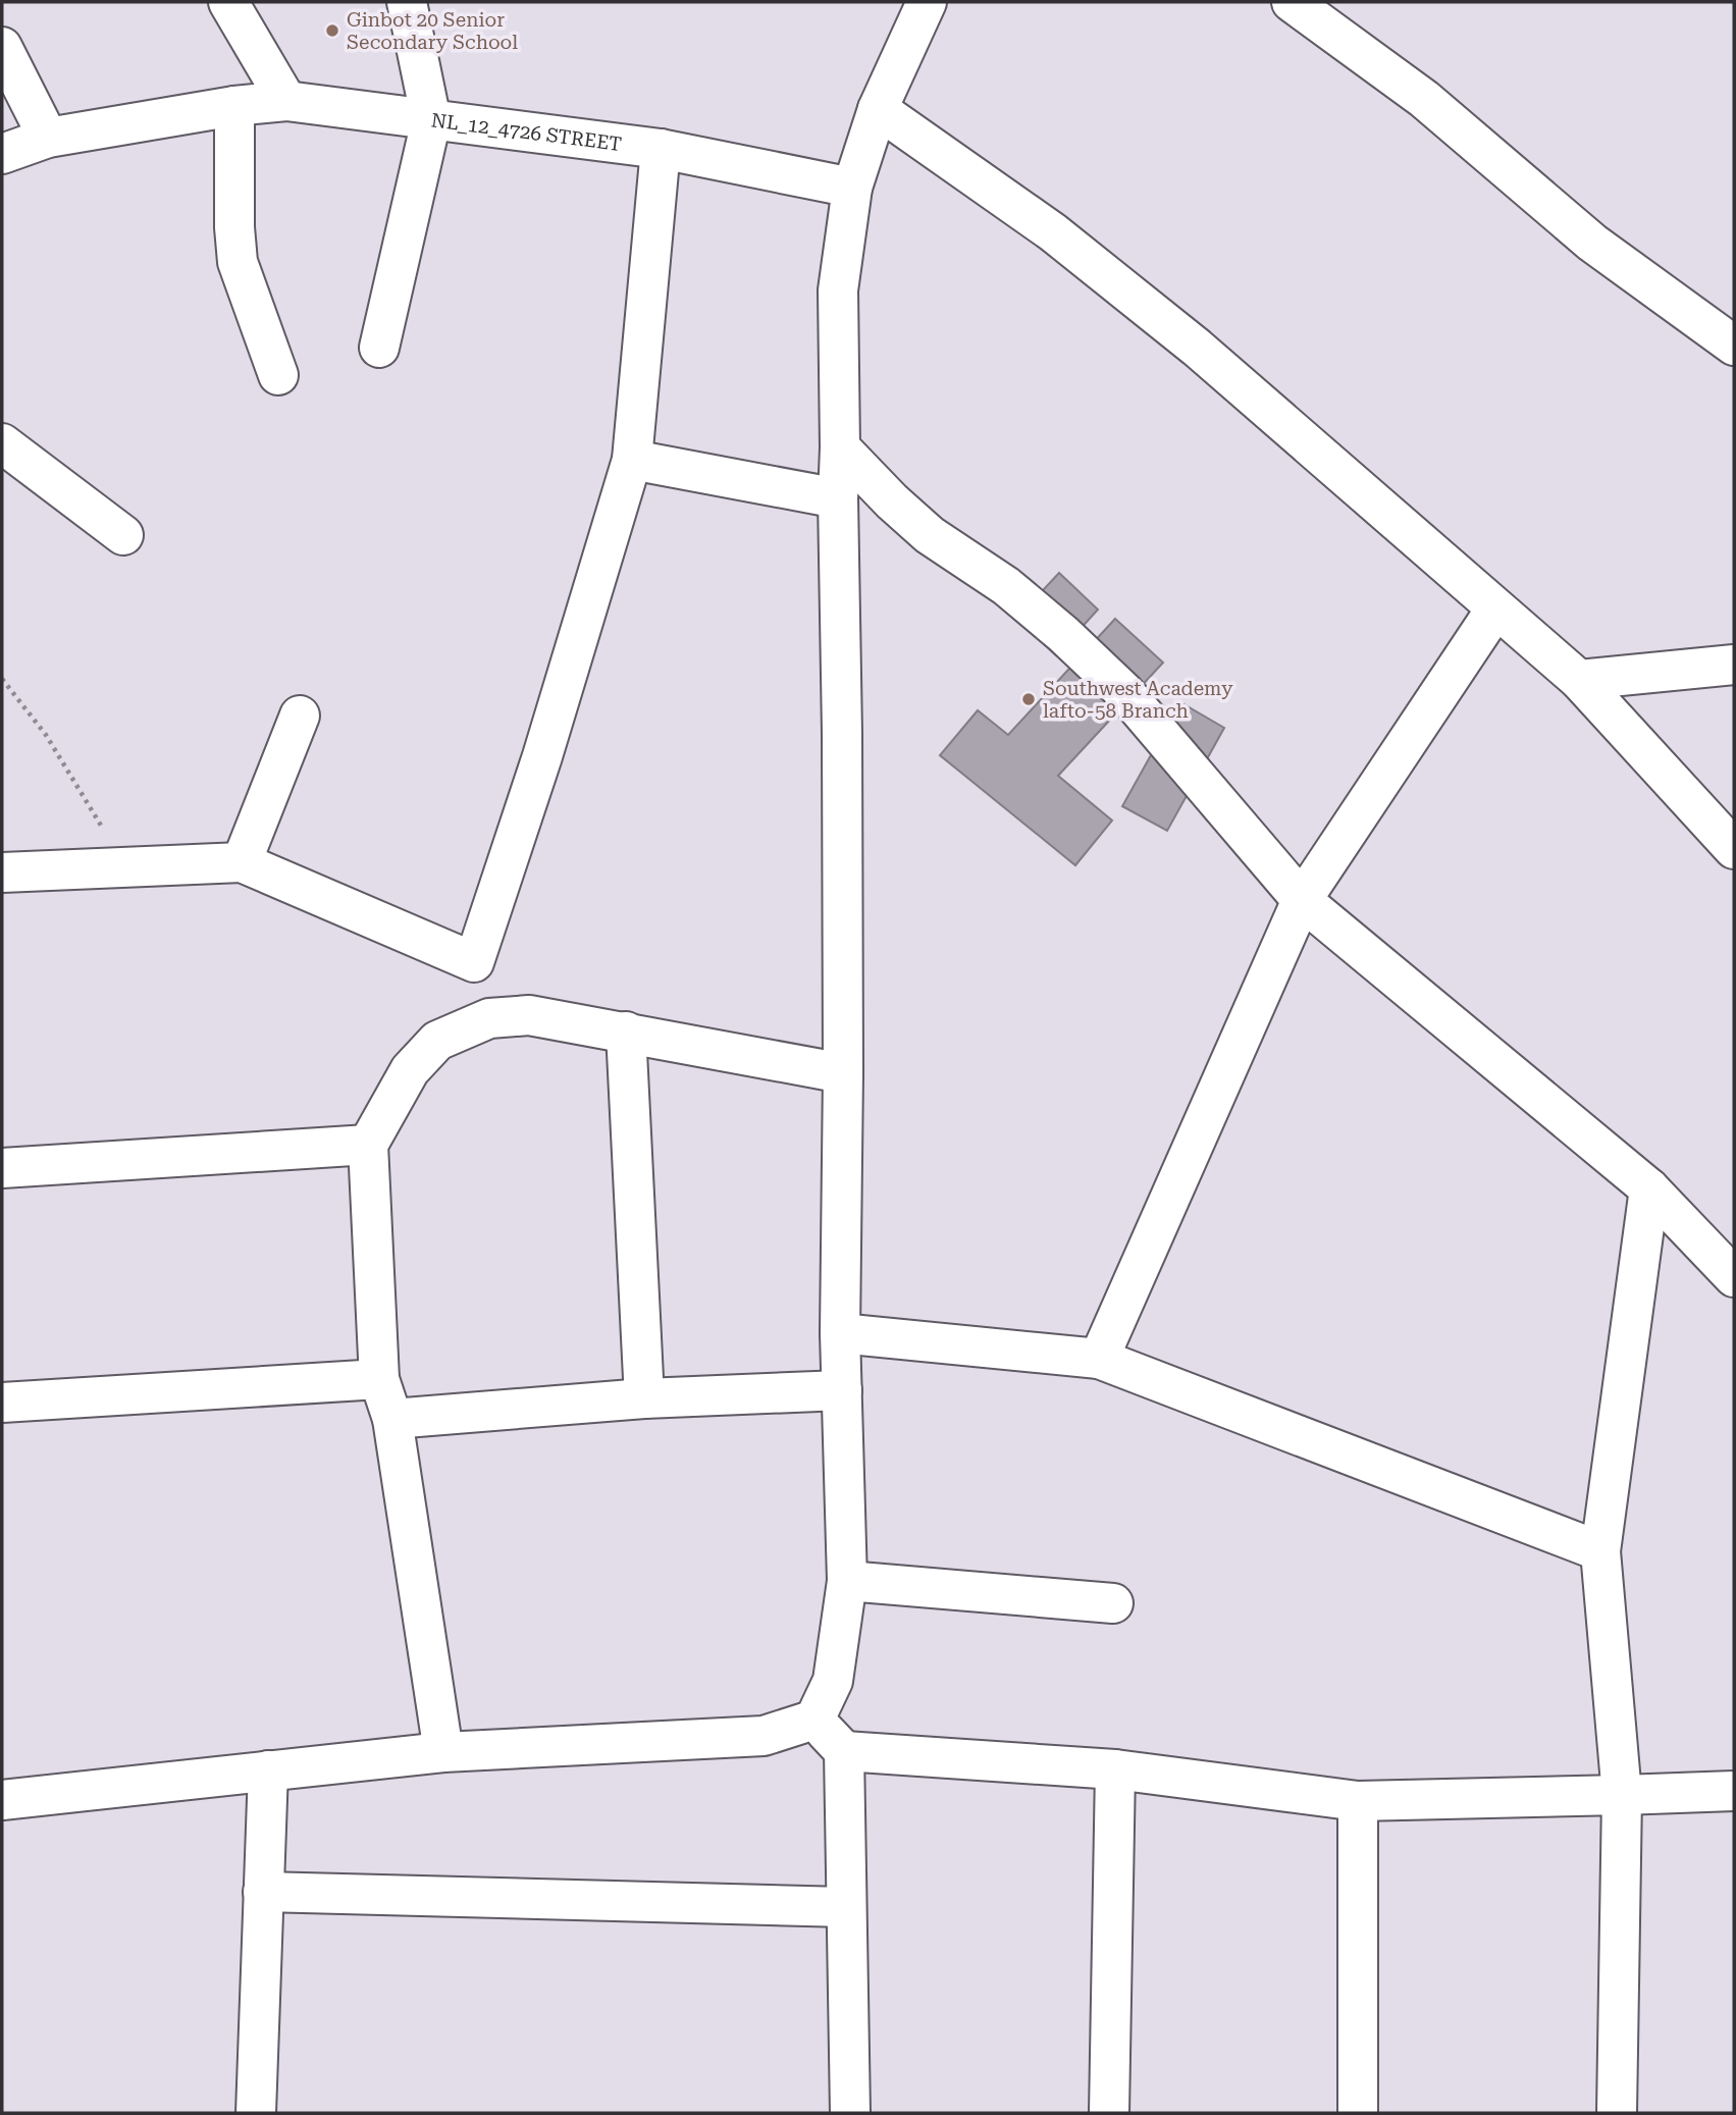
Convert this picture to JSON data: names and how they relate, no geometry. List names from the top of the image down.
{
  "streets": {
    "street": ["NL_12_4726 STREET"]
  },
  "places": ["Ginbot 20 Senior Secondary School", "Southwest Academy lafto-58 Branch"]
}
